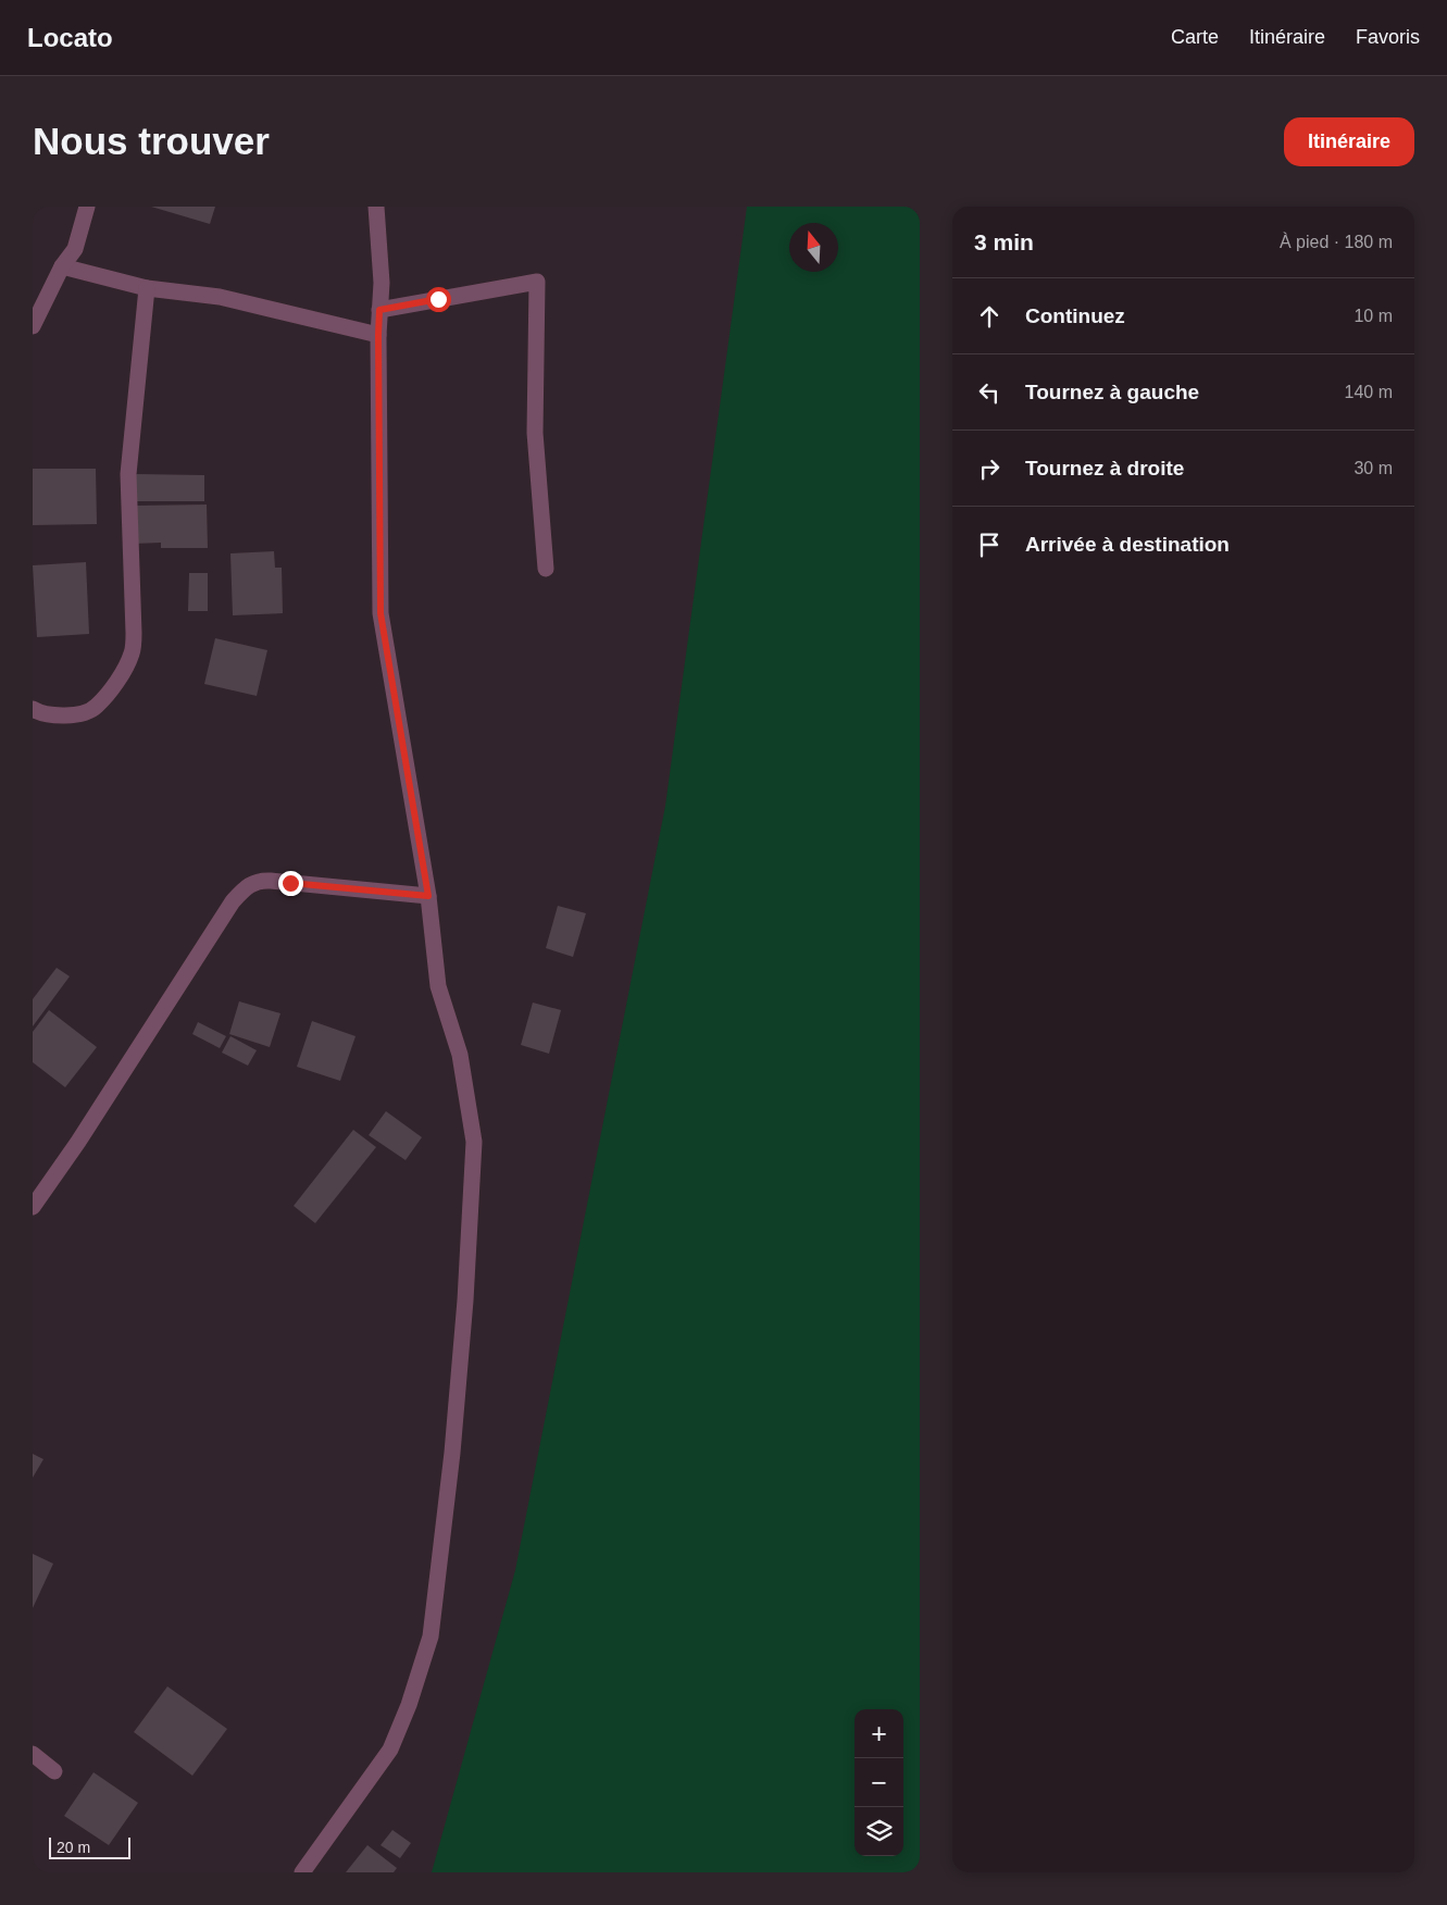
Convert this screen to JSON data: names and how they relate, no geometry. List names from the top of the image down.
{
  "scale_bar": "20 m",
  "north": "top",
  "page": {
    "header": "Locato",
    "nav": ["Carte", "Itinéraire", "Favoris"],
    "buttons": "Itinéraire",
    "title": "Nous trouver",
    "heading": ["3 min", "À pied · 180 m"],
    "list": [
      ["Continuez", "10 m"],
      ["Tournez à gauche", "140 m"],
      ["Tournez à droite", "30 m"],
      "Arrivée à destination"
    ],
    "map_buttons": ["+", "−"],
    "scale": "20 m"
  }
}
